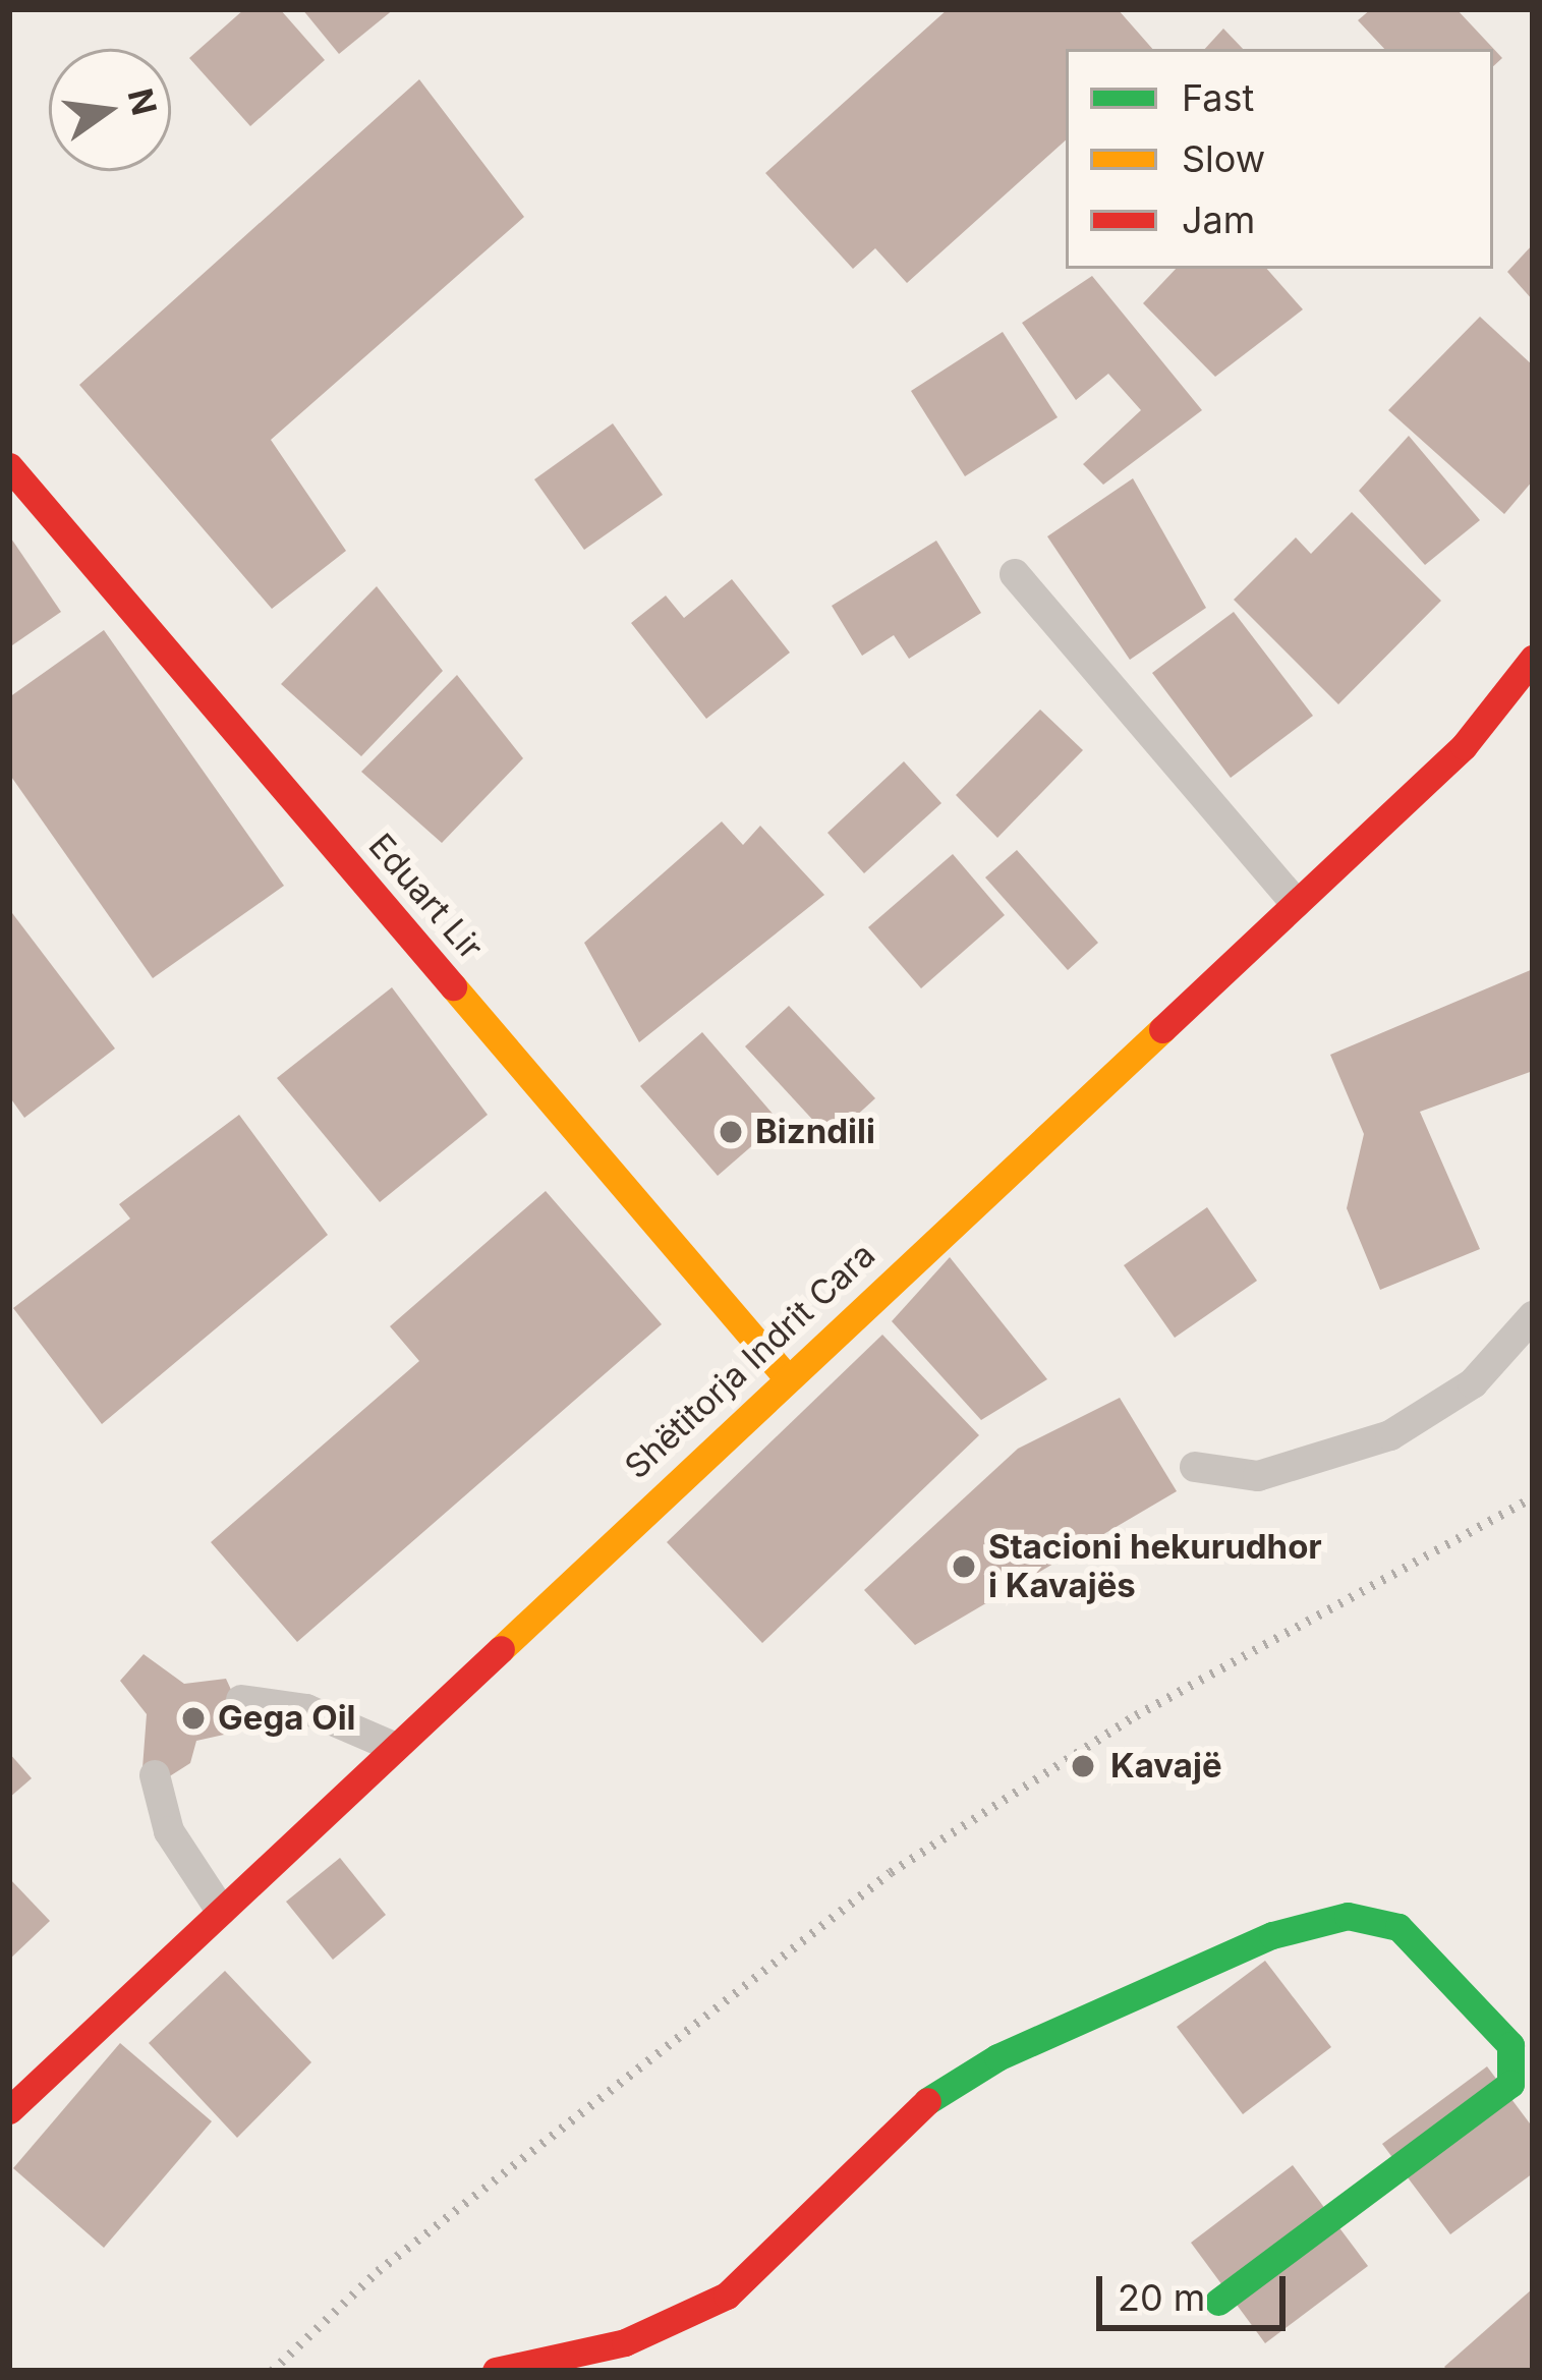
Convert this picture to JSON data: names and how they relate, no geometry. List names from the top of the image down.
{
  "streets": {
    "street": ["Eduart Lir", "Shëtitorja Indrit Cara"]
  },
  "crossings": [
    ["Eduart Lir", "Shëtitorja Indrit Cara"]
  ],
  "places": [
    "Bizndili",
    "Stacioni hekurudhor i Kavajës",
    "Gega Oil",
    "Kavajë"
  ],
  "legend": ["Fast", "Slow", "Jam"],
  "scale_bar": "20 m",
  "north": "right"
}
